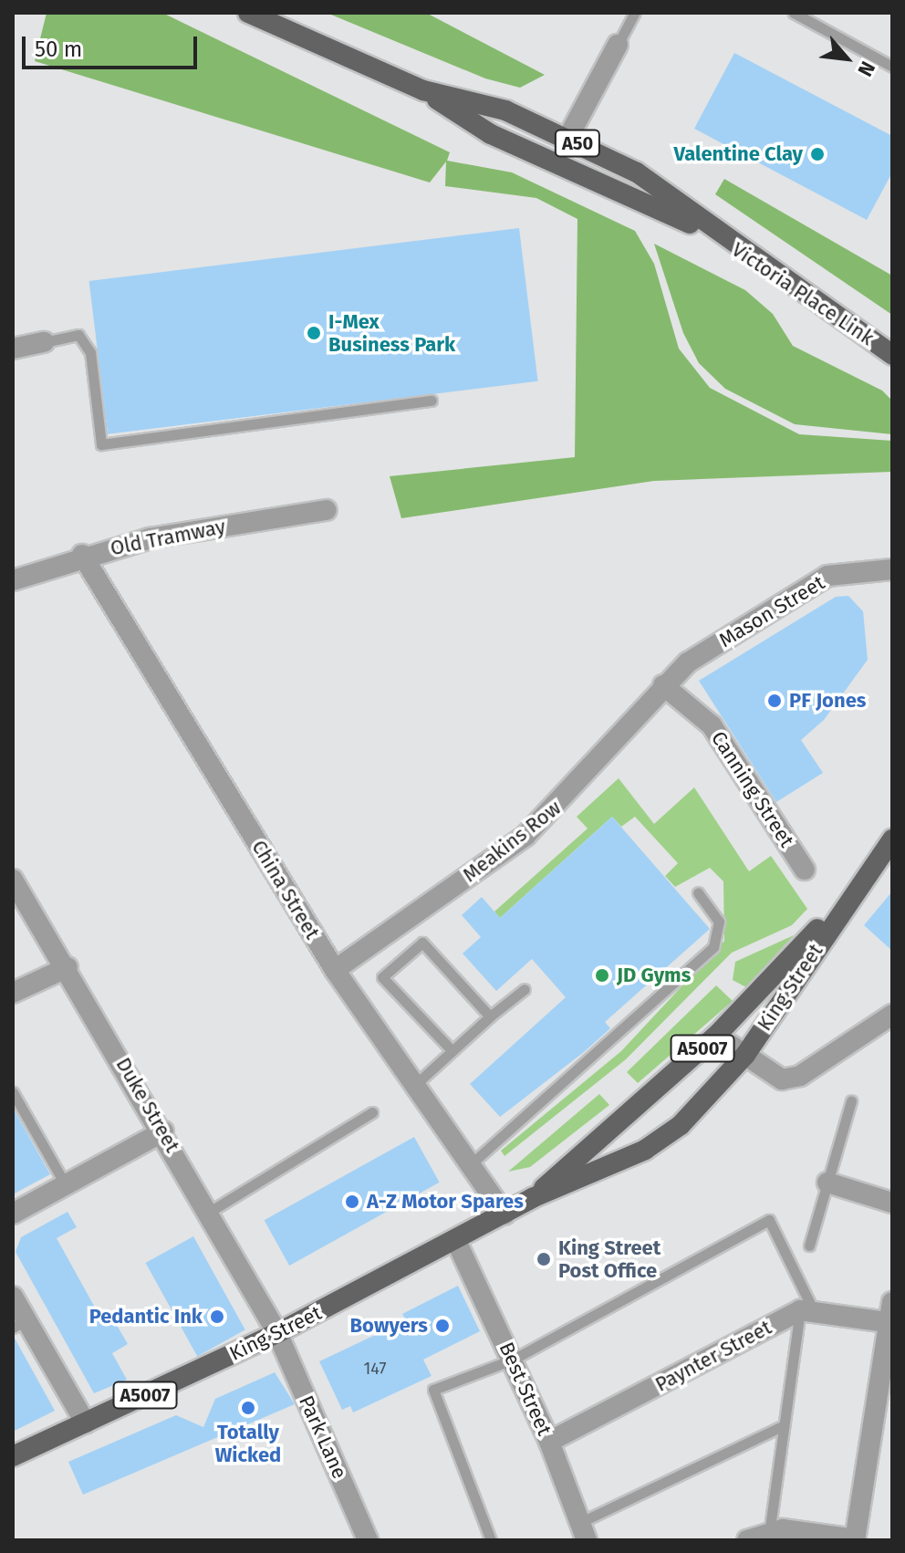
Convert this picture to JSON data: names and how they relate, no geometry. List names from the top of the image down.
{
  "streets": {
    "main road": [
      "A50",
      "Victoria Place Link",
      "King Street",
      "A5007"
    ],
    "street": [
      "Old Tramway",
      "Mason Street",
      "Canning Street",
      "Meakins Row",
      "China Street",
      "Duke Street",
      "Paynter Street",
      "Best Street",
      "Park Lane"
    ]
  },
  "crossings": [
    ["Old Tramway", "China Street"],
    ["Mason Street", "Canning Street"],
    ["Mason Street", "Meakins Row"],
    ["Canning Street", "Meakins Row"],
    ["Meakins Row", "China Street"],
    ["China Street", "King Street"],
    ["King Street", "Duke Street"],
    ["King Street", "Best Street"],
    ["King Street", "Park Lane"],
    ["Duke Street", "Park Lane"],
    ["Paynter Street", "Best Street"]
  ],
  "places": [
    "Valentine Clay",
    "I-Mex Business Park",
    "PF Jones",
    "JD Gyms",
    "A-Z Motor Spares",
    "King Street Post Office",
    "Pedantic Ink",
    "Bowyers",
    "Totally Wicked"
  ],
  "house_numbers": ["147"],
  "scale_bar": "50 m",
  "north": "bottom right"
}
